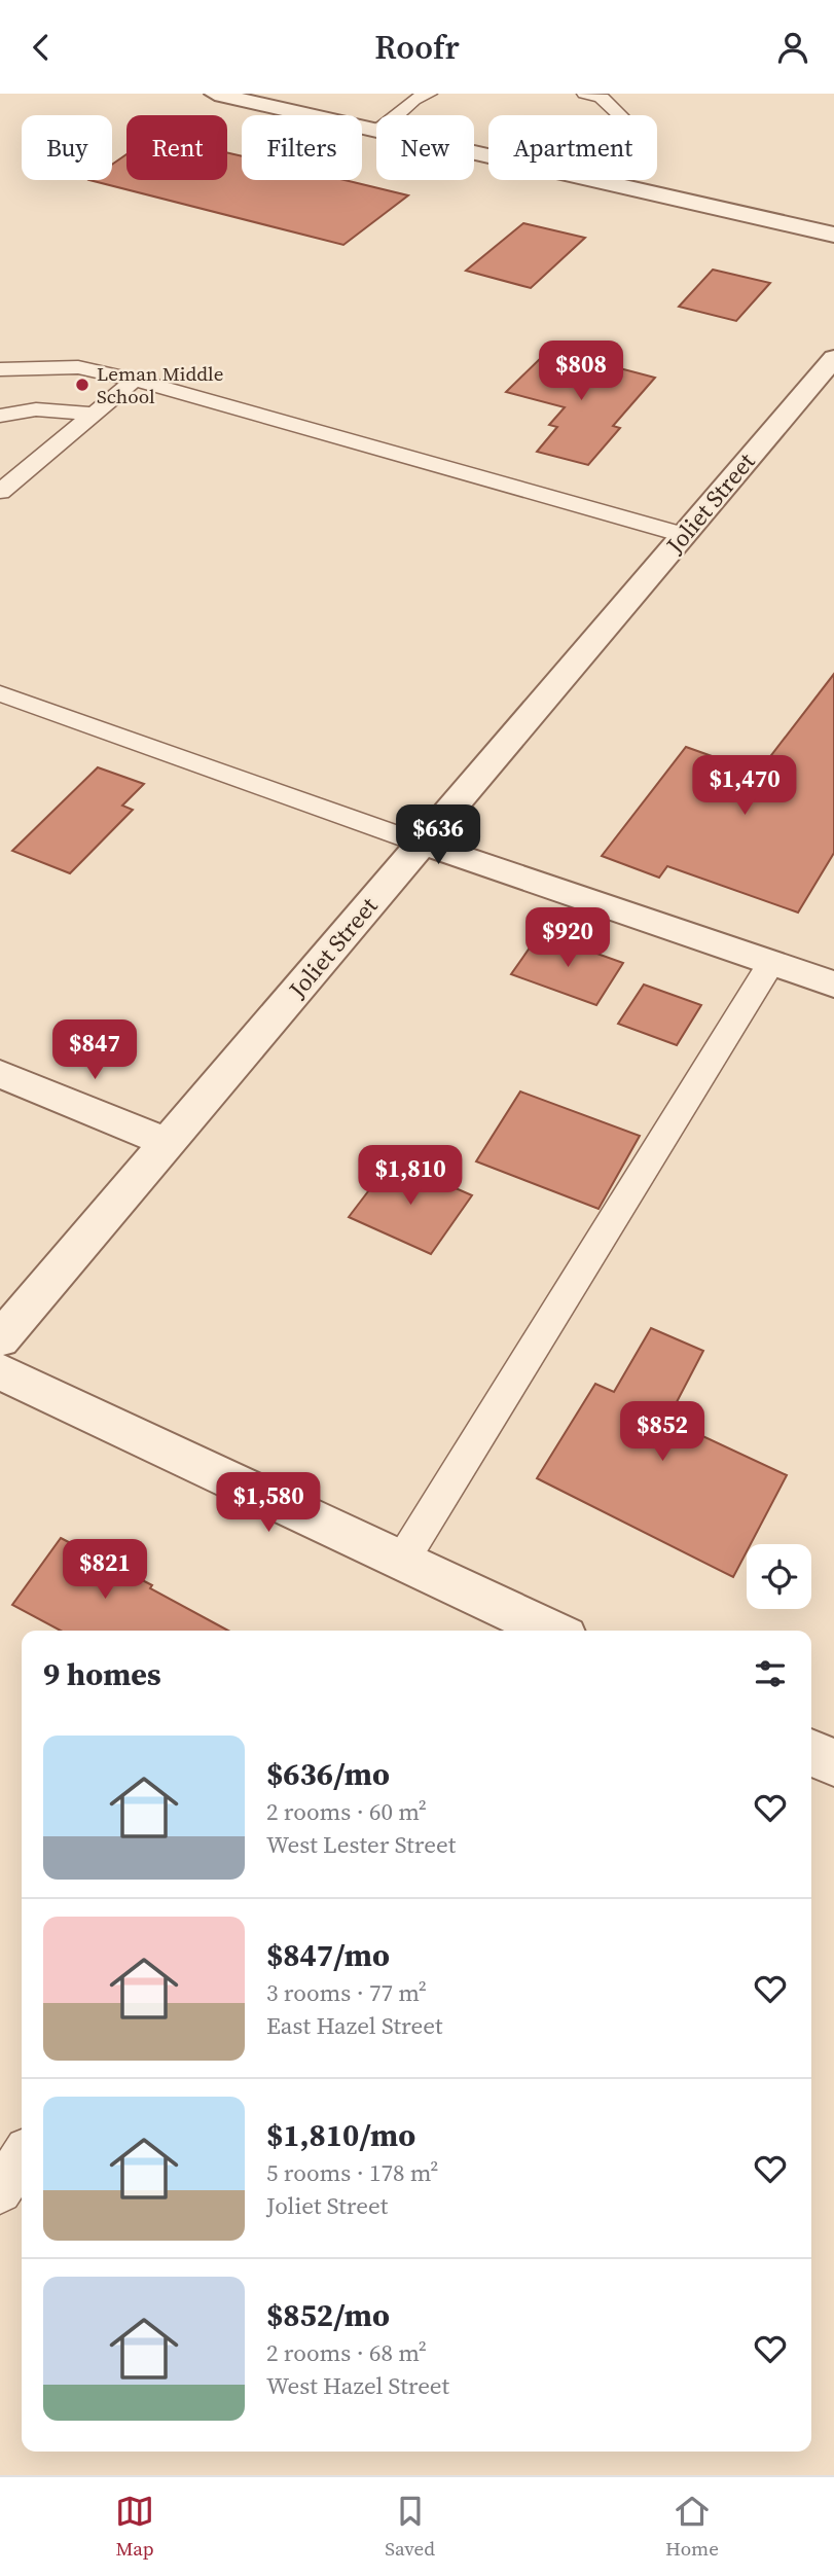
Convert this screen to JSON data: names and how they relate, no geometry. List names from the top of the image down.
{
  "streets": {
    "street": ["Joliet Street"]
  },
  "places": ["Leman Middle School"],
  "page": {
    "header": "Roofr",
    "chip": [
      "Buy",
      "Rent",
      "Filters",
      "New",
      "Apartment"
    ],
    "price": [
      "$808",
      "$1,470",
      "$636",
      "$920",
      "$847",
      "$1,810",
      "$852",
      "$1,580",
      "$821"
    ],
    "heading": "9 homes",
    "list": [
      {
        "name": "$636/mo",
        "note": "2 rooms · 60 m² · West Lester Street"
      },
      {
        "name": "$847/mo",
        "note": "3 rooms · 77 m² · East Hazel Street"
      },
      {
        "name": "$1,810/mo",
        "note": "5 rooms · 178 m² · Joliet Street"
      },
      {
        "name": "$852/mo",
        "note": "2 rooms · 68 m² · West Hazel Street"
      }
    ],
    "tabs": ["Map", "Saved", "Home"]
  }
}
